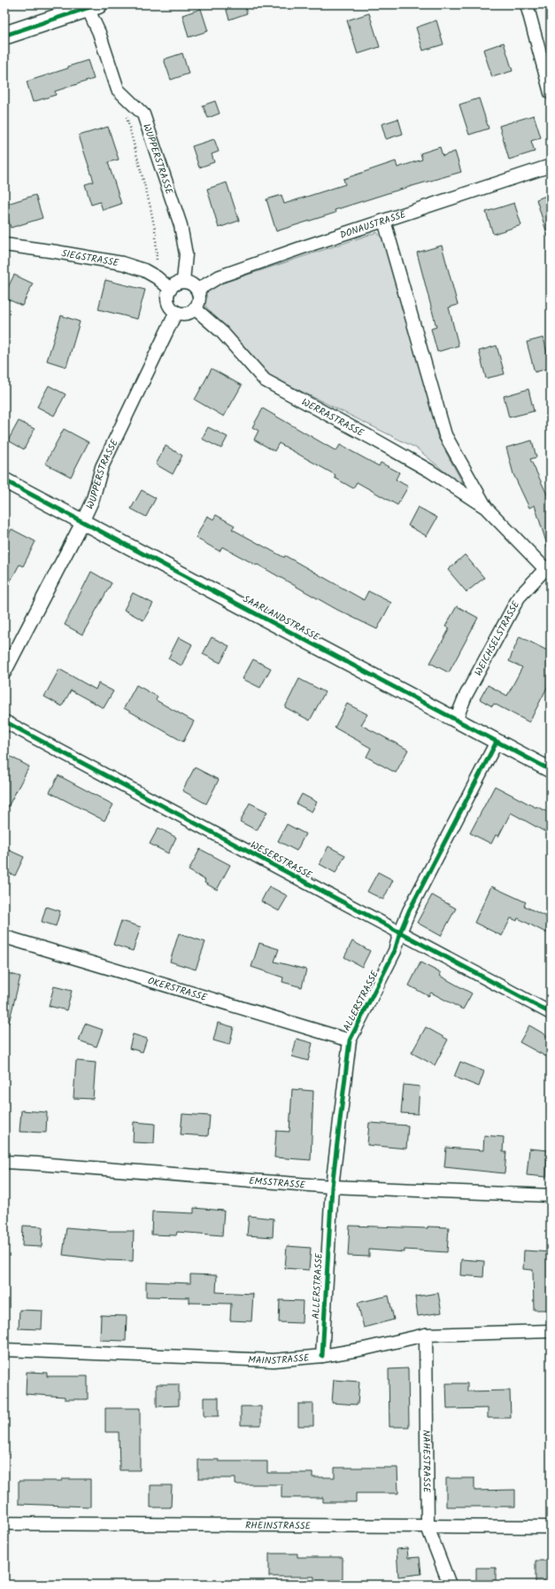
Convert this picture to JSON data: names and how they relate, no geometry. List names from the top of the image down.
{
  "streets": {
    "street": [
      "WUPPERSTRASSE",
      "DONAUSTRASSE",
      "SIEGSTRASSE",
      "WERRASTRASSE",
      "SAARLANDSTRASSE",
      "WEICHSELSTRASSE",
      "WESERSTRASSE",
      "OKERSTRASSE",
      "ALLERSTRASSE",
      "EMSSTRASSE",
      "MAINSTRASSE",
      "NAHESTRASSE",
      "RHEINSTRASSE"
    ]
  },
  "crossings": [
    ["WUPPERSTRASSE", "DONAUSTRASSE"],
    ["WUPPERSTRASSE", "SIEGSTRASSE"],
    ["WUPPERSTRASSE", "WERRASTRASSE"],
    ["WUPPERSTRASSE", "SAARLANDSTRASSE"],
    ["DONAUSTRASSE", "SIEGSTRASSE"],
    ["DONAUSTRASSE", "WERRASTRASSE"],
    ["SIEGSTRASSE", "WERRASTRASSE"],
    ["WERRASTRASSE", "WEICHSELSTRASSE"],
    ["SAARLANDSTRASSE", "WEICHSELSTRASSE"],
    ["SAARLANDSTRASSE", "ALLERSTRASSE"],
    ["WESERSTRASSE", "ALLERSTRASSE"],
    ["OKERSTRASSE", "ALLERSTRASSE"],
    ["ALLERSTRASSE", "EMSSTRASSE"],
    ["ALLERSTRASSE", "MAINSTRASSE"],
    ["MAINSTRASSE", "NAHESTRASSE"],
    ["NAHESTRASSE", "RHEINSTRASSE"]
  ]
}
